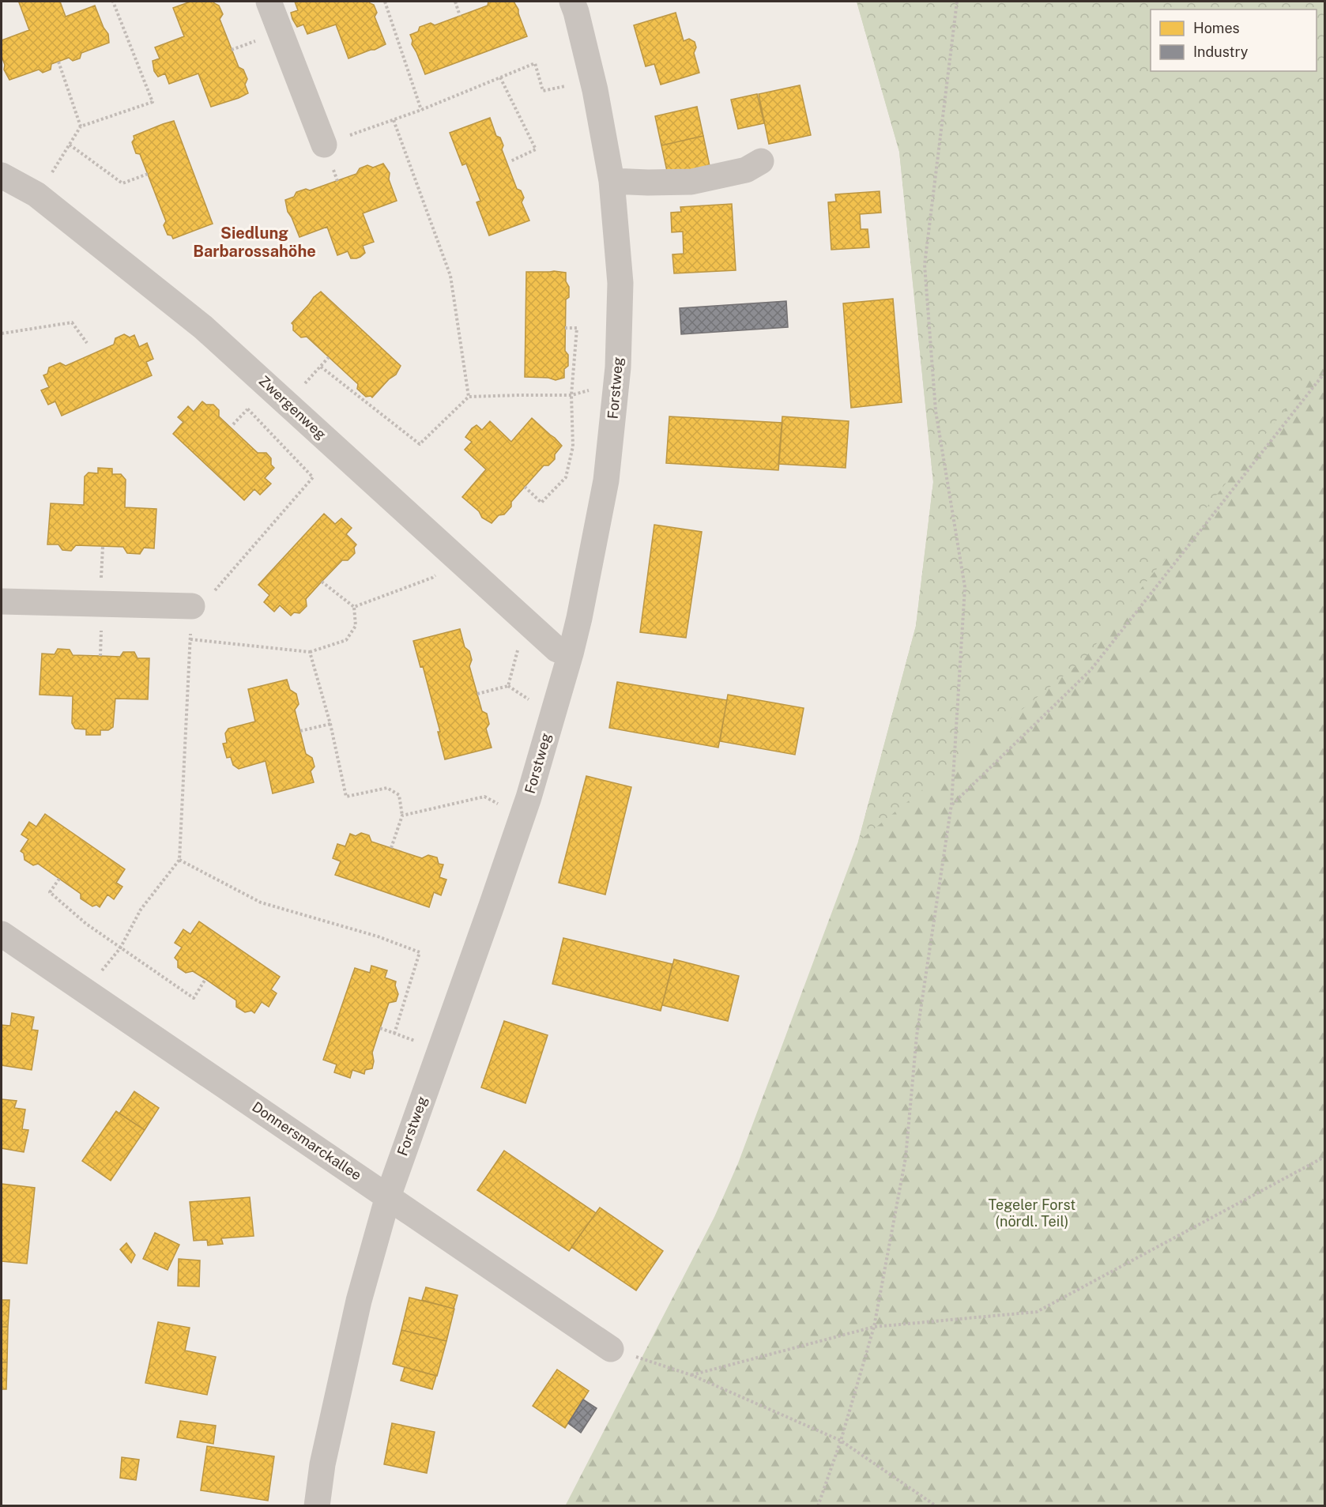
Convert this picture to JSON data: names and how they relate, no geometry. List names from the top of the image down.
{
  "streets": {
    "street": ["Forstweg", "Zwergenweg", "Donnersmarckallee"]
  },
  "crossings": [
    ["Forstweg", "Zwergenweg"],
    ["Forstweg", "Donnersmarckallee"]
  ],
  "districts": ["Siedlung Barbarossahöhe"],
  "parks": ["Tegeler Forst (nördl. Teil)"],
  "legend": ["Homes", "Industry"]
}
